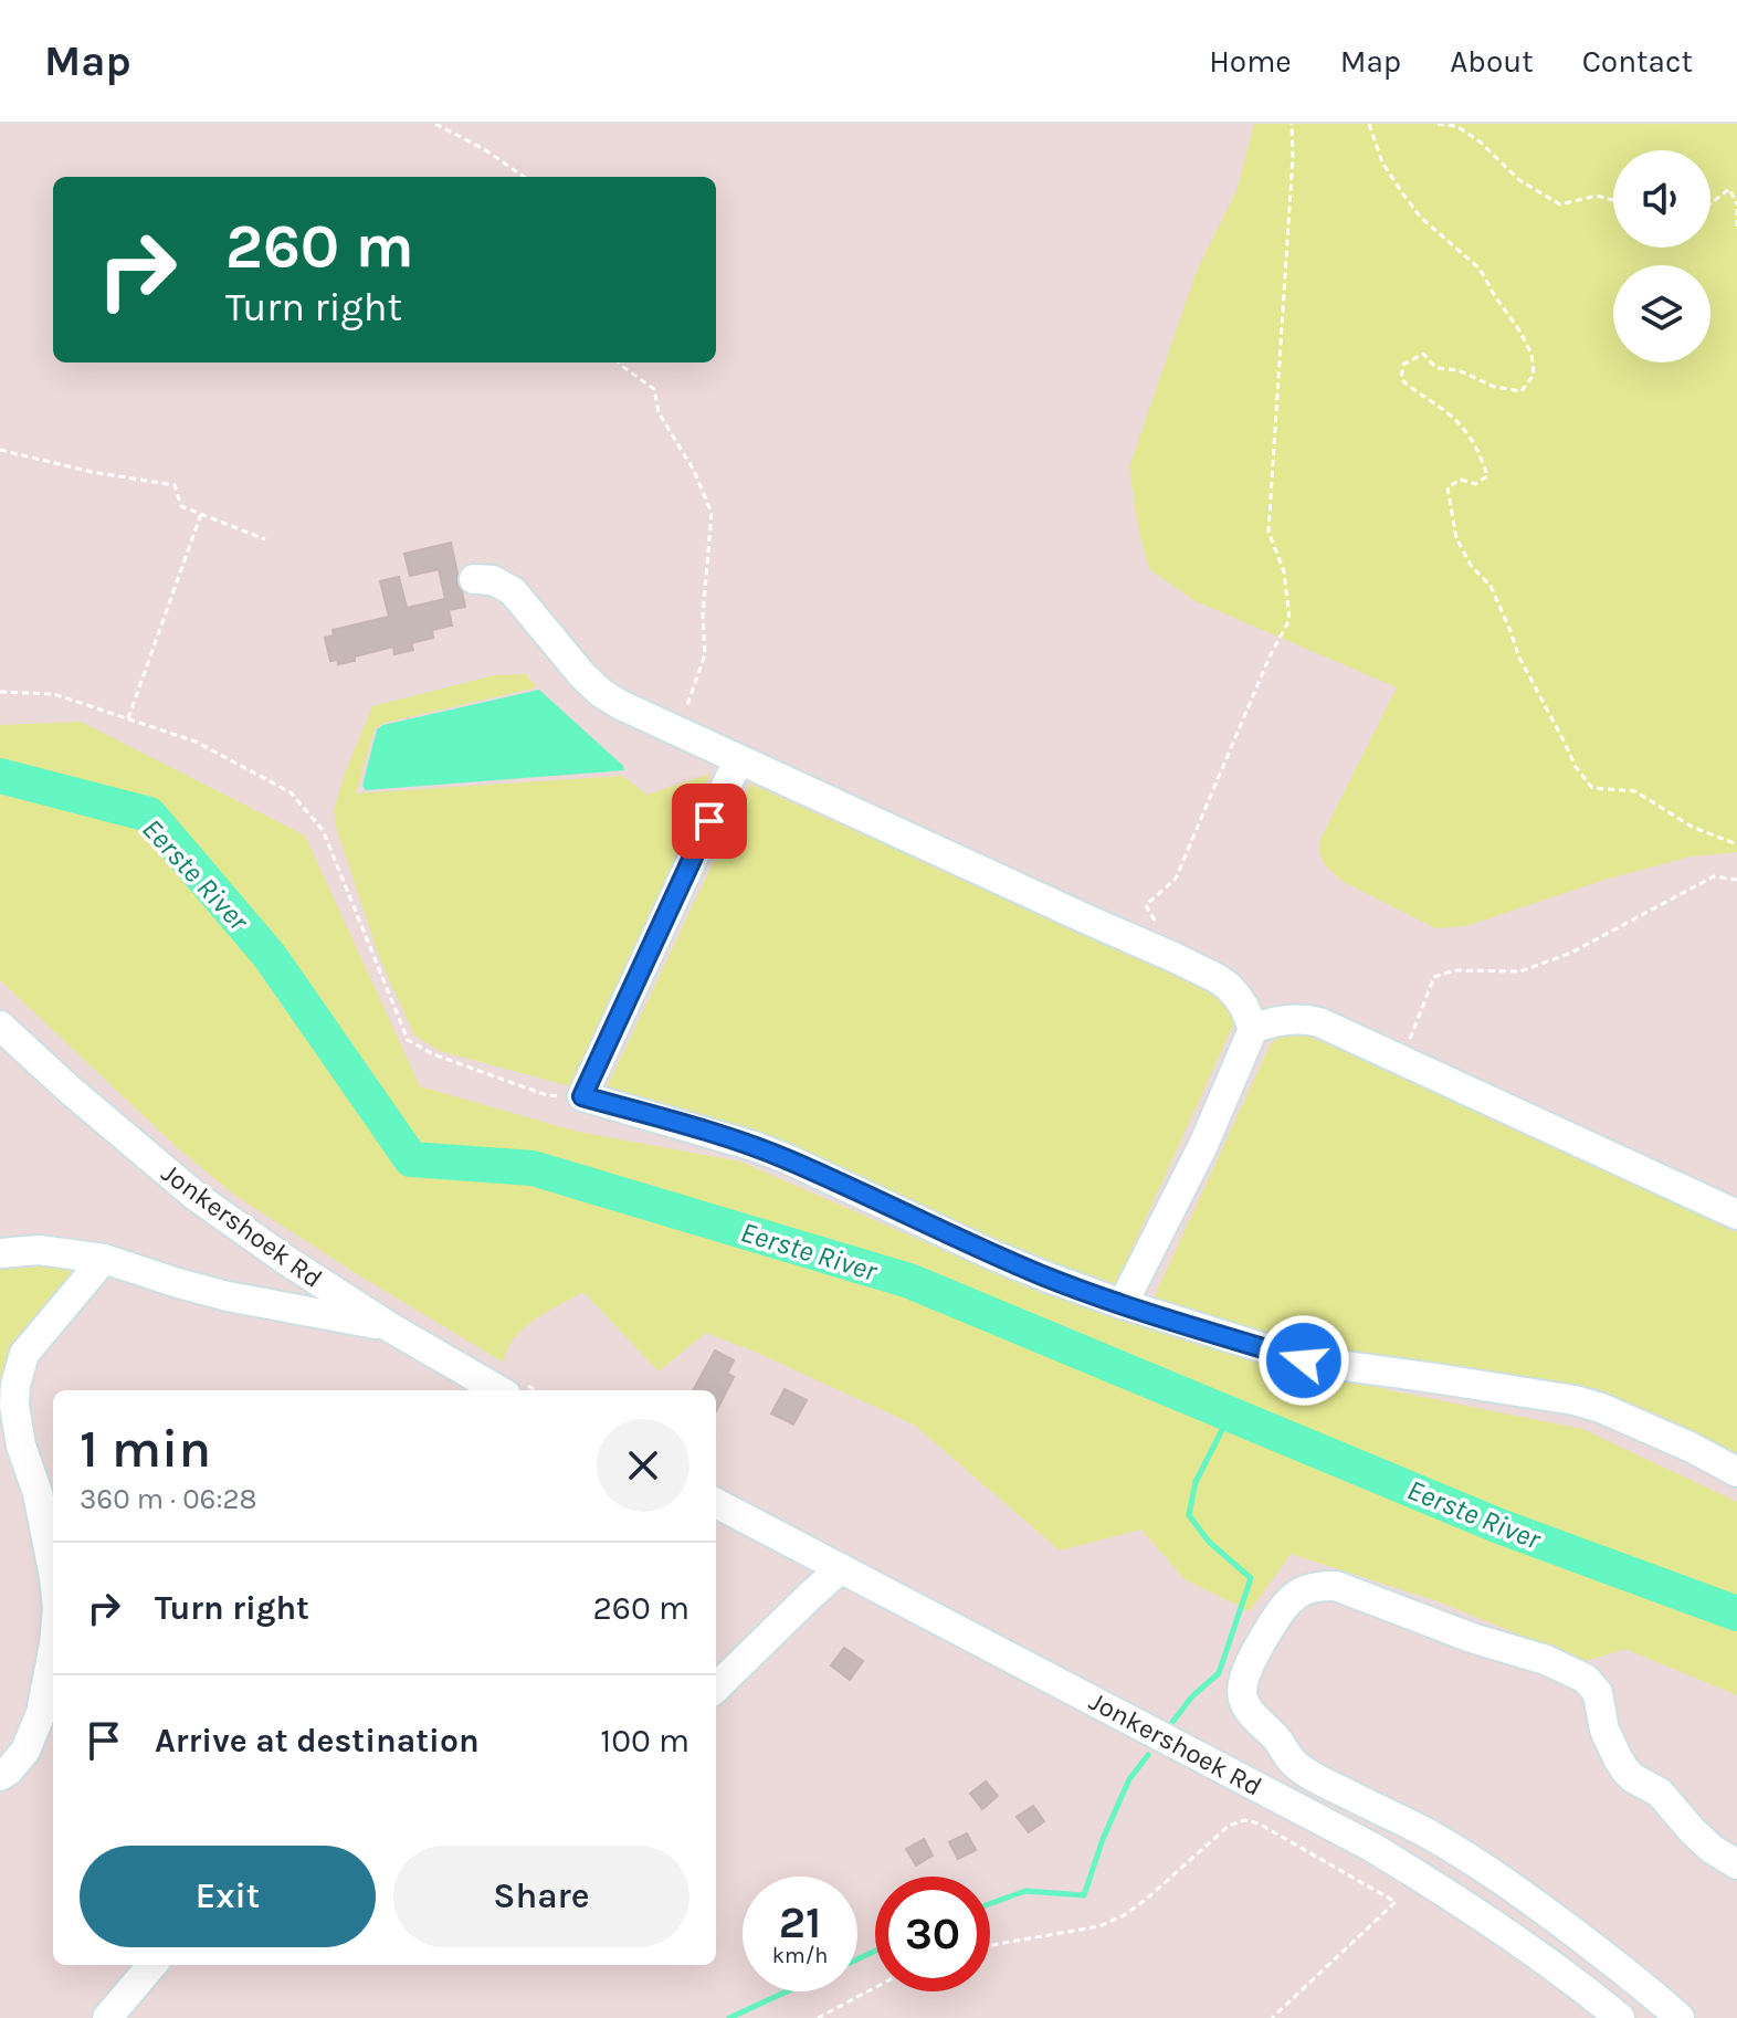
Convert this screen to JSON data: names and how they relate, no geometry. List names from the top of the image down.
{
  "streets": {
    "street": ["Jonkershoek Rd"]
  },
  "water": ["Eerste River"],
  "page": {
    "header": "Map",
    "nav": [
      "Home",
      "Map",
      "About",
      "Contact"
    ],
    "turn": ["260 m", "Turn right"],
    "heading": ["1 min", "360 m · 06:28"],
    "list": [
      {
        "name": "Turn right",
        "value": "260 m"
      },
      {
        "name": "Arrive at destination",
        "value": "100 m"
      }
    ],
    "buttons": ["Exit", "Share"],
    "speed": "21 km/h",
    "limit": "30"
  }
}
